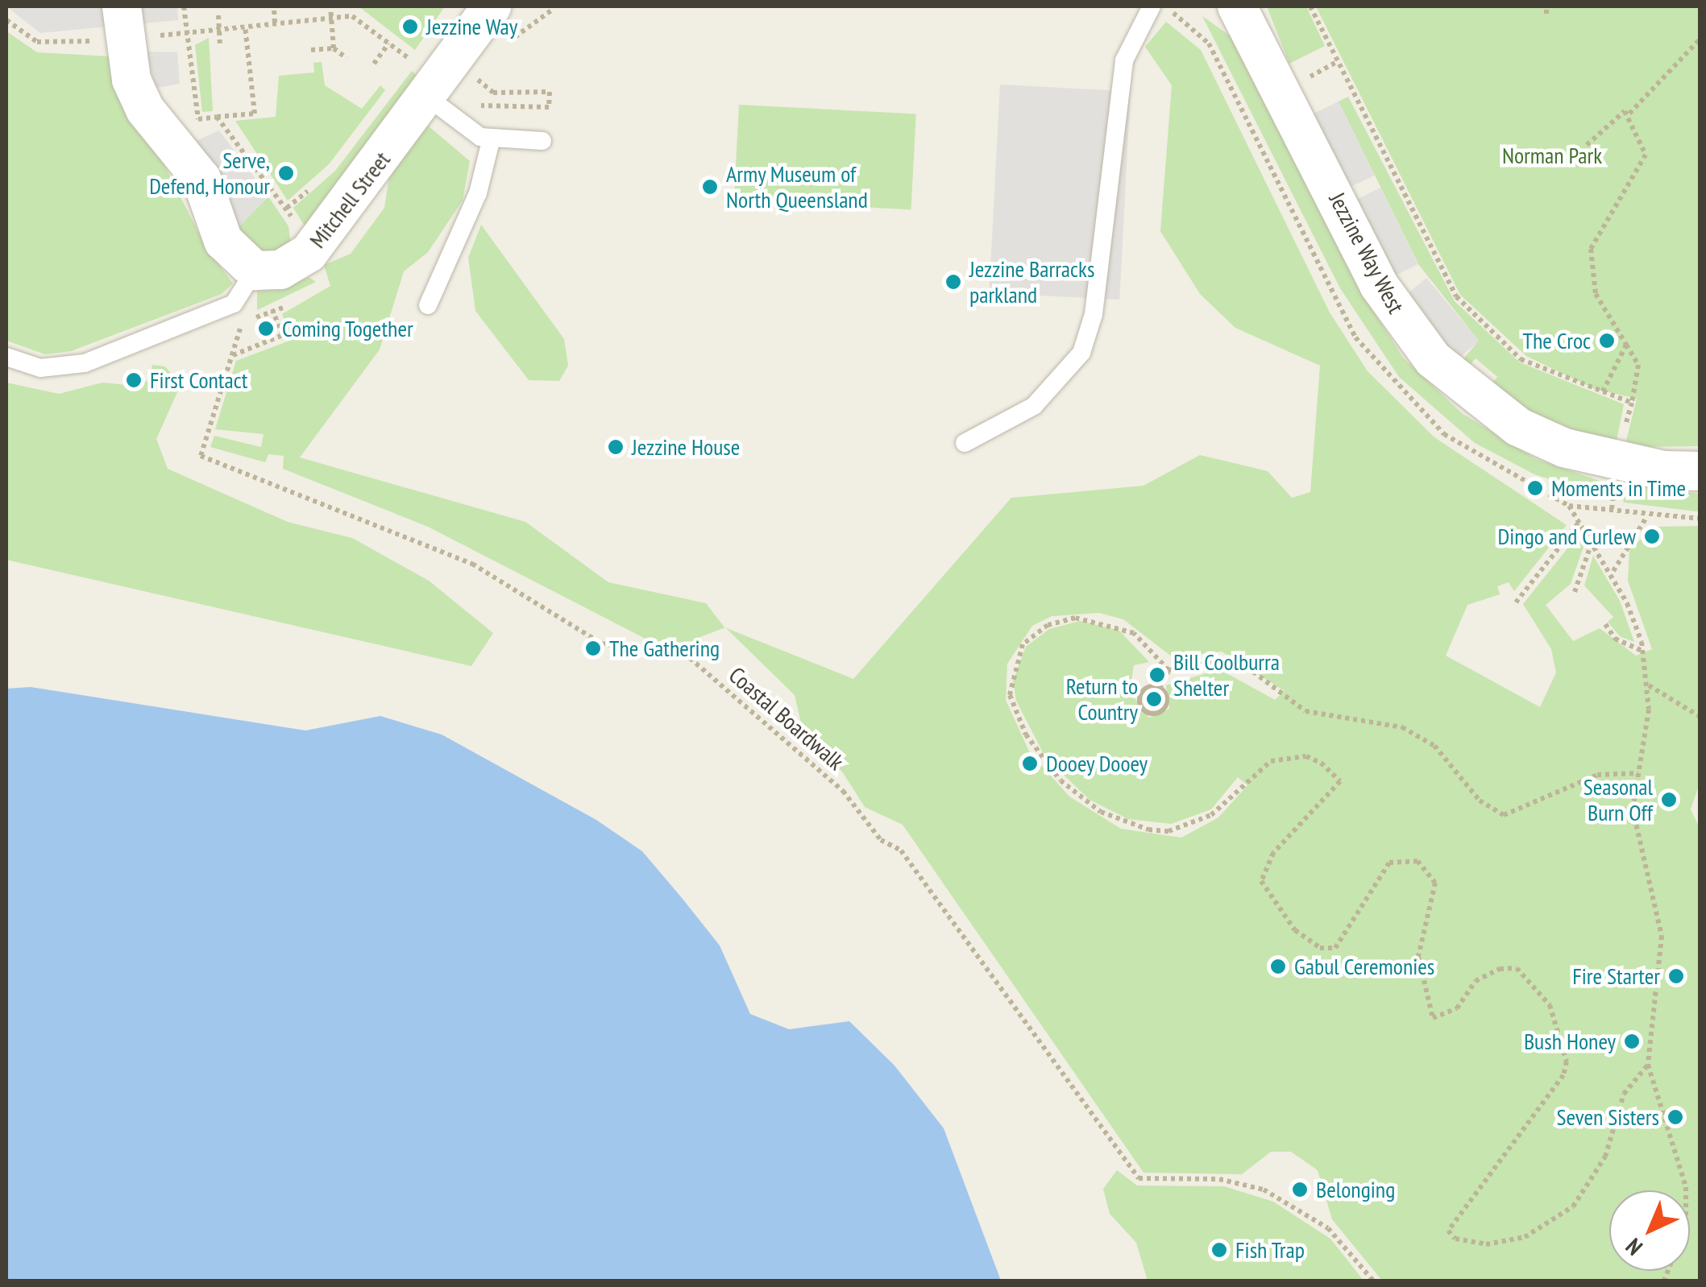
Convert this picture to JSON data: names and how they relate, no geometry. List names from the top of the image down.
{
  "streets": {
    "street": ["Mitchell Street", "Jezzine Way West"],
    "path": ["Coastal Boardwalk"]
  },
  "parks": ["Norman Park"],
  "places": [
    "Jezzine Way",
    "Serve, Defend, Honour",
    "Army Museum of North Queensland",
    "Jezzine Barracks parkland",
    "Coming Together",
    "The Croc",
    "First Contact",
    "Jezzine House",
    "Moments in Time",
    "Dingo and Curlew",
    "The Gathering",
    "Bill Coolburra Shelter",
    "Return to Country",
    "Dooey Dooey",
    "Seasonal Burn Off",
    "Gabul Ceremonies",
    "Fire Starter",
    "Bush Honey",
    "Seven Sisters",
    "Belonging",
    "Fish Trap"
  ],
  "north": "bottom left"
}
